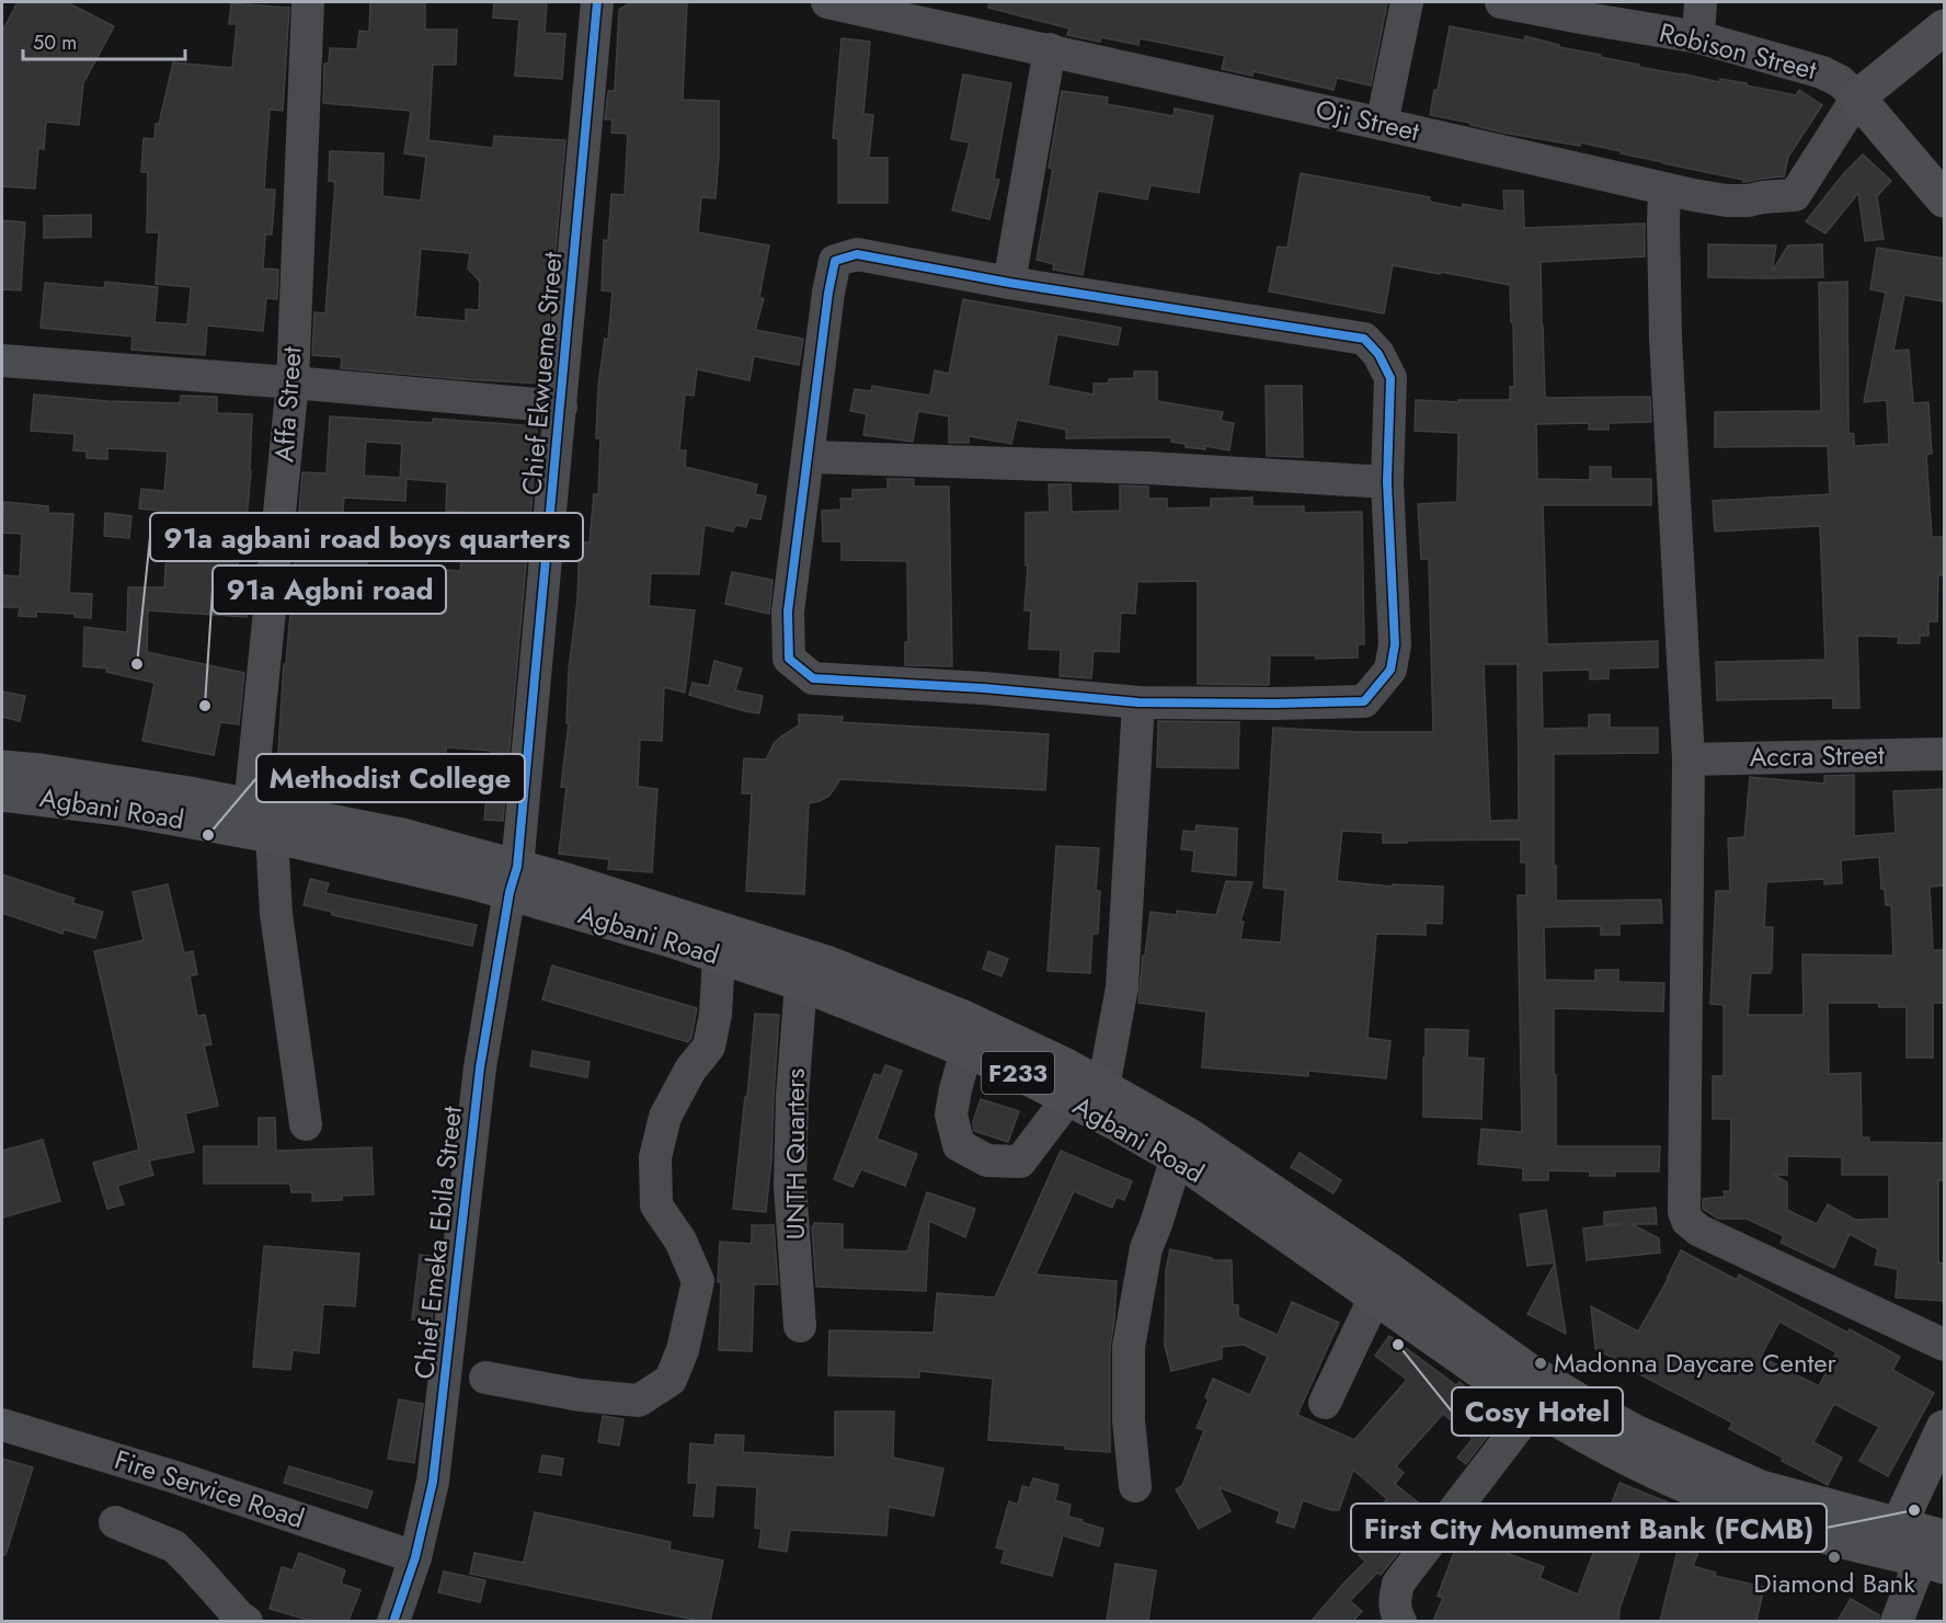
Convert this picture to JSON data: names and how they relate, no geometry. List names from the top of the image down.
{
  "streets": {
    "main road": ["Agbani Road", "F233"],
    "street": [
      "Robison Street",
      "Oji Street",
      "Chief Ekwueme Street",
      "Affa Street",
      "Accra Street",
      "UNTH Quarters",
      "Chief Emeka Ebila Street",
      "Fire Service Road"
    ]
  },
  "crossings": [
    ["Robison Street", "Oji Street"],
    ["Chief Ekwueme Street", "Agbani Road"],
    ["Chief Ekwueme Street", "Chief Emeka Ebila Street"],
    ["Affa Street", "Agbani Road"],
    ["Agbani Road", "UNTH Quarters"],
    ["Agbani Road", "Chief Emeka Ebila Street"],
    ["Chief Emeka Ebila Street", "Fire Service Road"]
  ],
  "places": [
    "91a agbani road boys quarters",
    "91a Agbni road",
    "Methodist College",
    "Cosy Hotel",
    "Madonna Daycare Center",
    "First City Monument Bank (FCMB)",
    "Diamond Bank"
  ],
  "scale_bar": "50 m"
}
